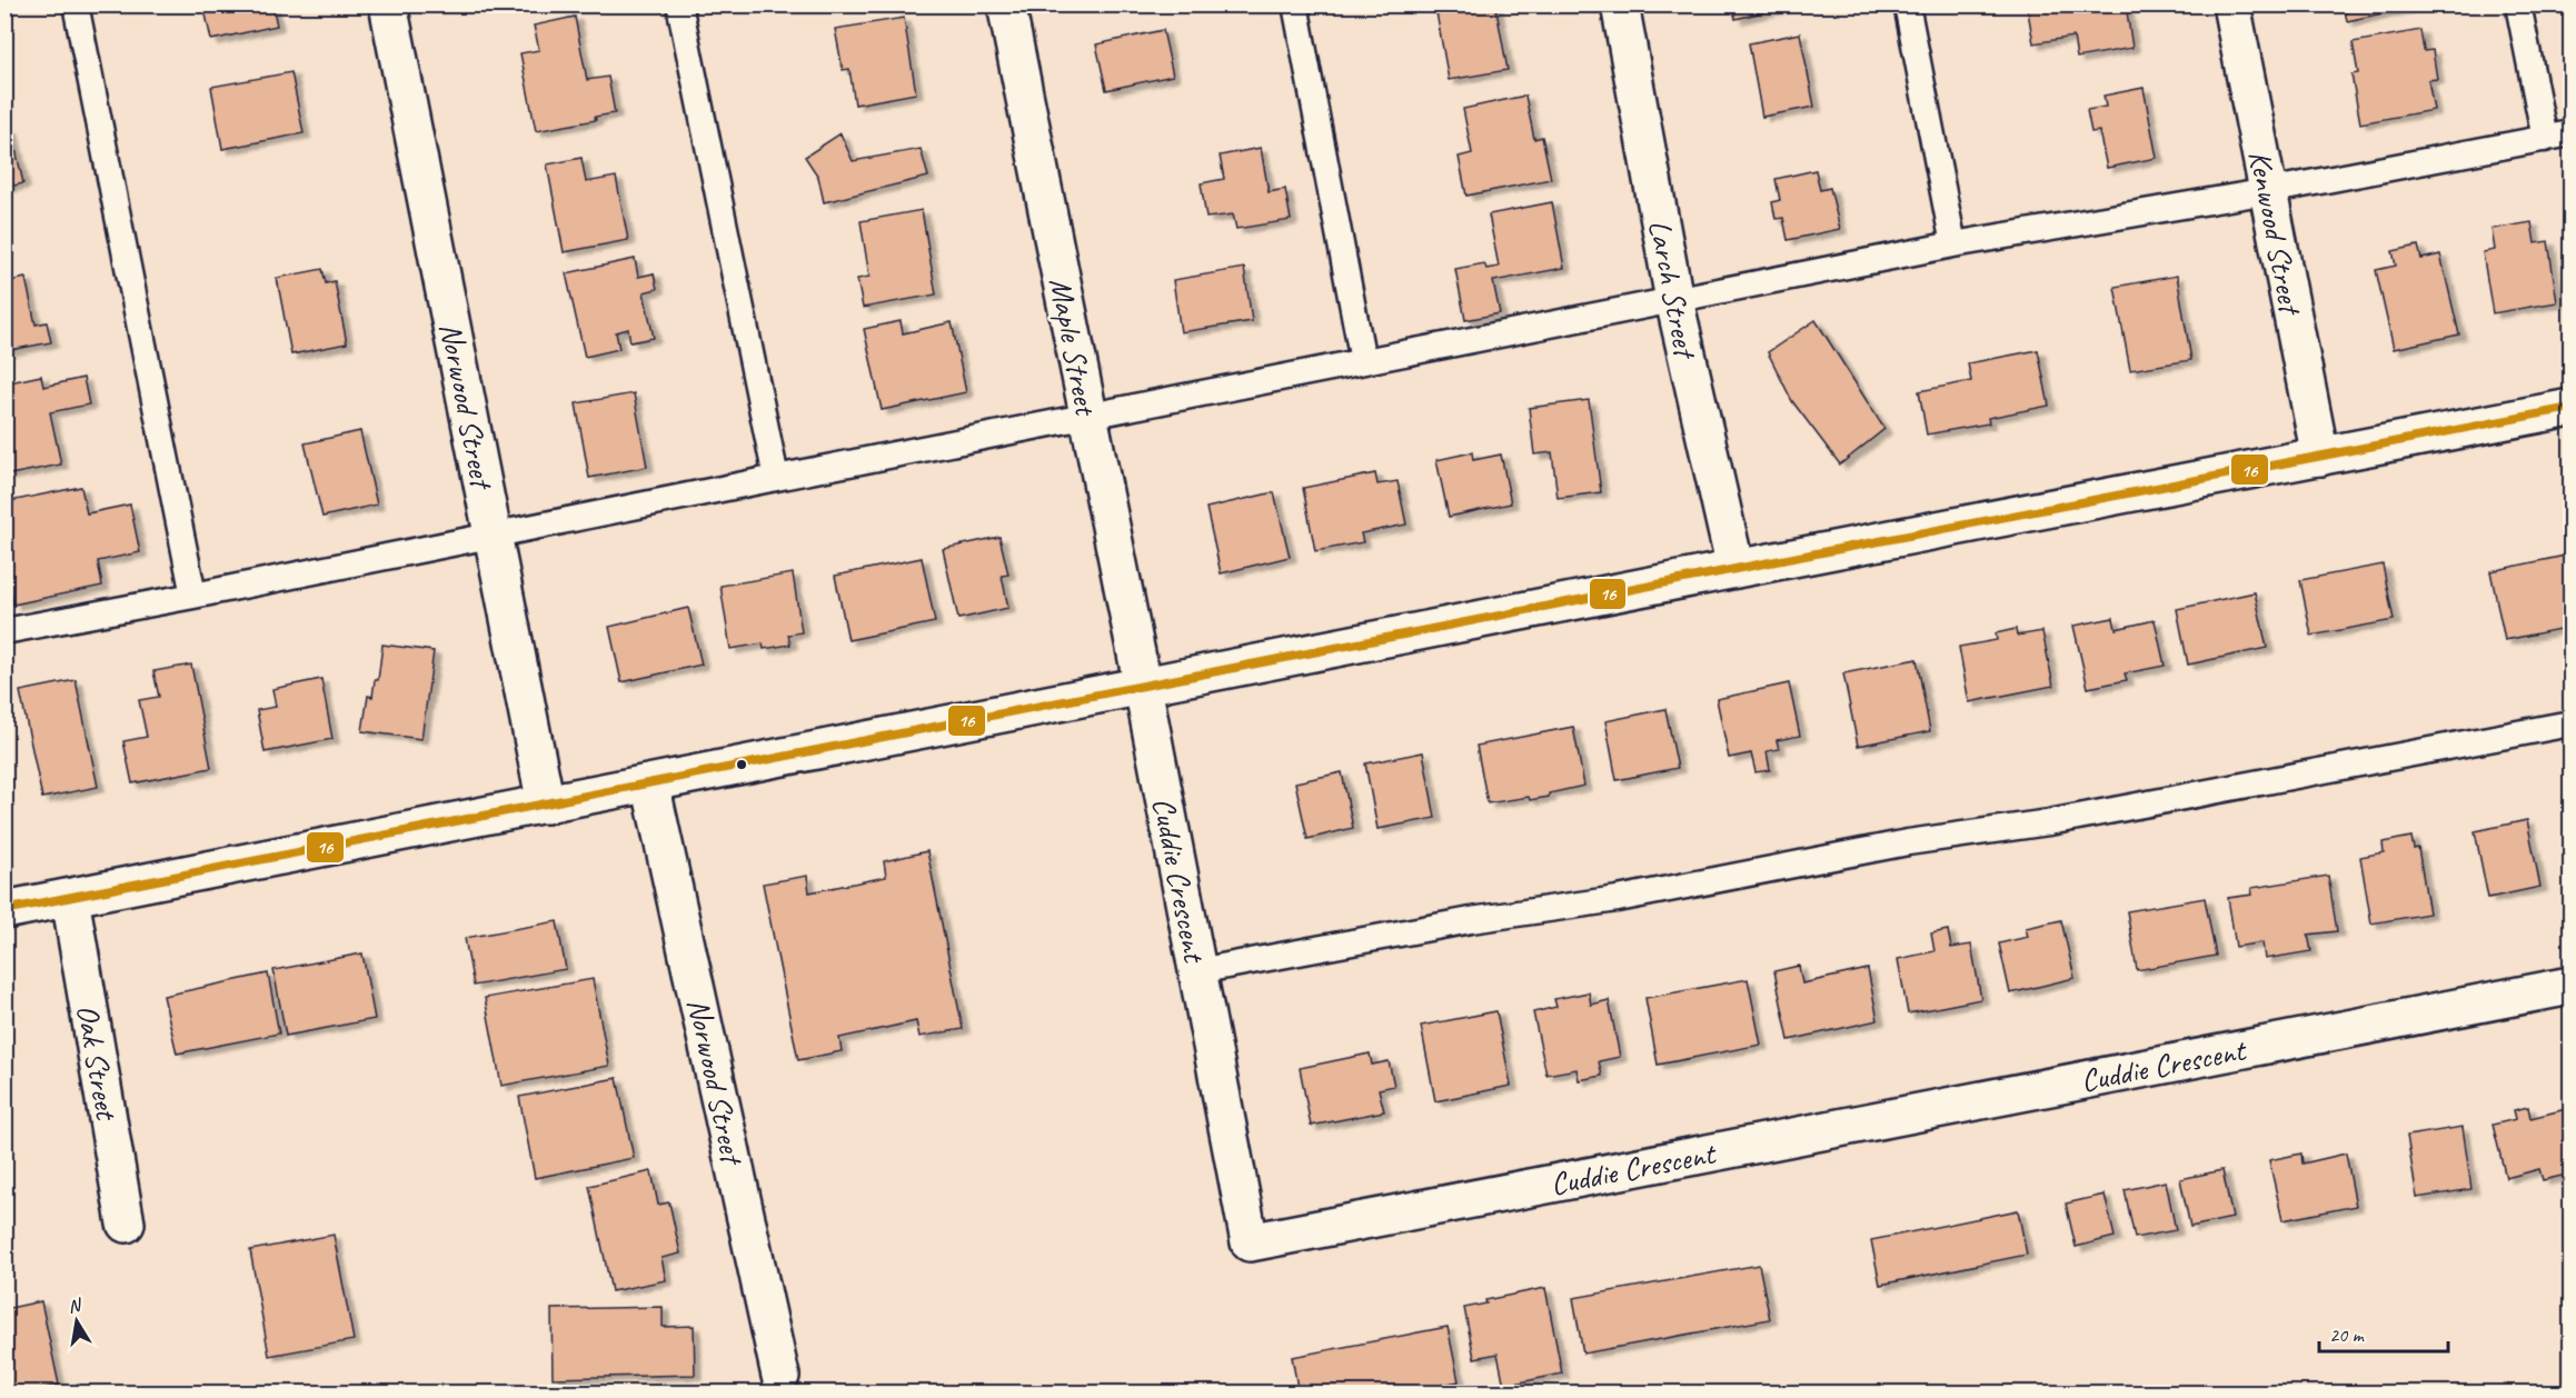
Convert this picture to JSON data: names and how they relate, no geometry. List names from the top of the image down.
{
  "streets": {
    "street": [
      "Kenwood Street",
      "Larch Street",
      "Maple Street",
      "Norwood Street",
      "Cuddie Crescent",
      "Oak Street"
    ]
  },
  "crossings": [
    ["Maple Street", "Cuddie Crescent"]
  ],
  "lines": ["transit line 16"],
  "scale_bar": "20 m",
  "north": "top"
}
